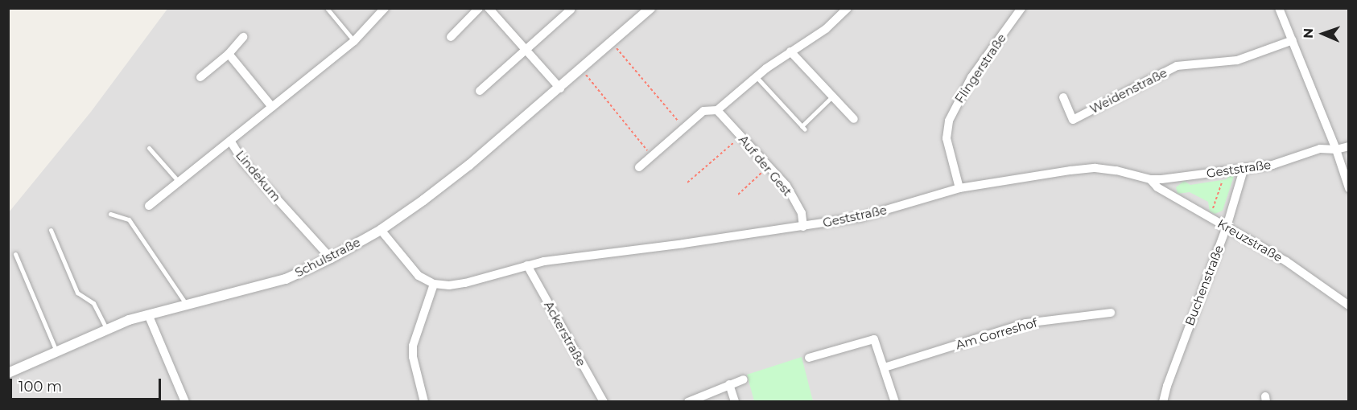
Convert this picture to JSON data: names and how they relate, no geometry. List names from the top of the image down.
{
  "streets": {
    "street": [
      "Flingerstraße",
      "Weidenstraße",
      "Auf der Gest",
      "Geststraße",
      "Lindekum",
      "Kreuzstraße",
      "Schulstraße",
      "Buchenstraße",
      "Ackerstraße",
      "Am Gorreshof"
    ]
  },
  "crossings": [
    ["Flingerstraße", "Geststraße"],
    ["Auf der Gest", "Geststraße"],
    ["Geststraße", "Kreuzstraße"],
    ["Geststraße", "Buchenstraße"],
    ["Geststraße", "Ackerstraße"],
    ["Lindekum", "Schulstraße"],
    ["Kreuzstraße", "Buchenstraße"]
  ],
  "scale_bar": "100 m",
  "north": "left"
}
